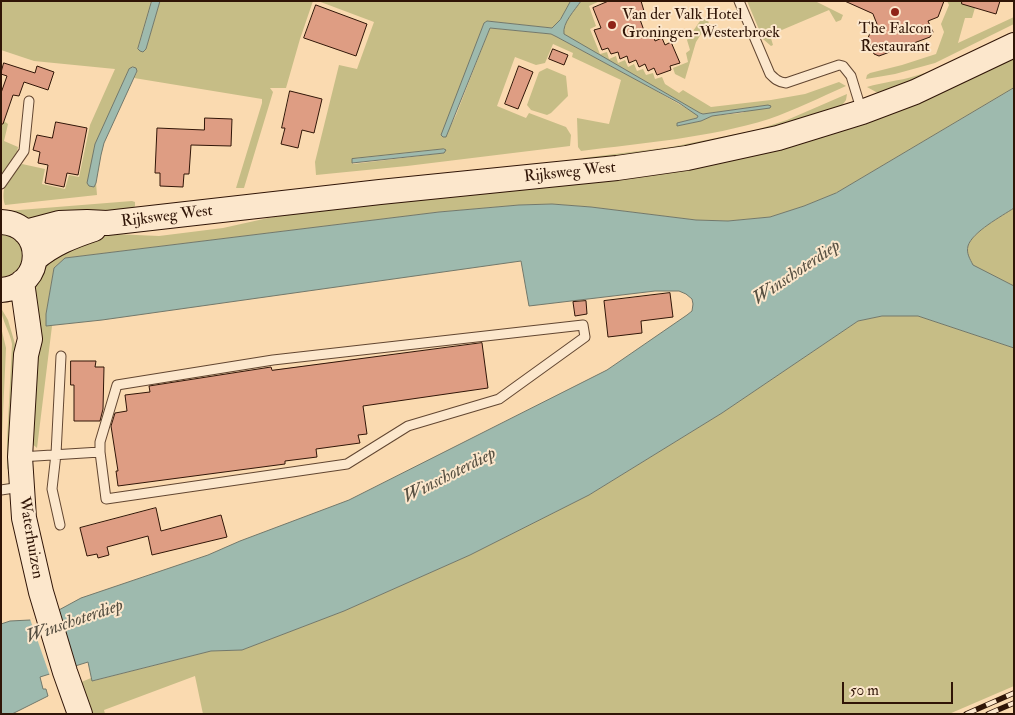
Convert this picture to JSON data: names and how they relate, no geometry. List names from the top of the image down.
{
  "streets": {
    "main road": ["Rijksweg West", "Waterhuizen"]
  },
  "water": ["Winschoterdiep"],
  "places": ["The Falcon Restaurant", "Van der Valk Hotel Groningen-Westerbroek"],
  "scale_bar": "50 m"
}
